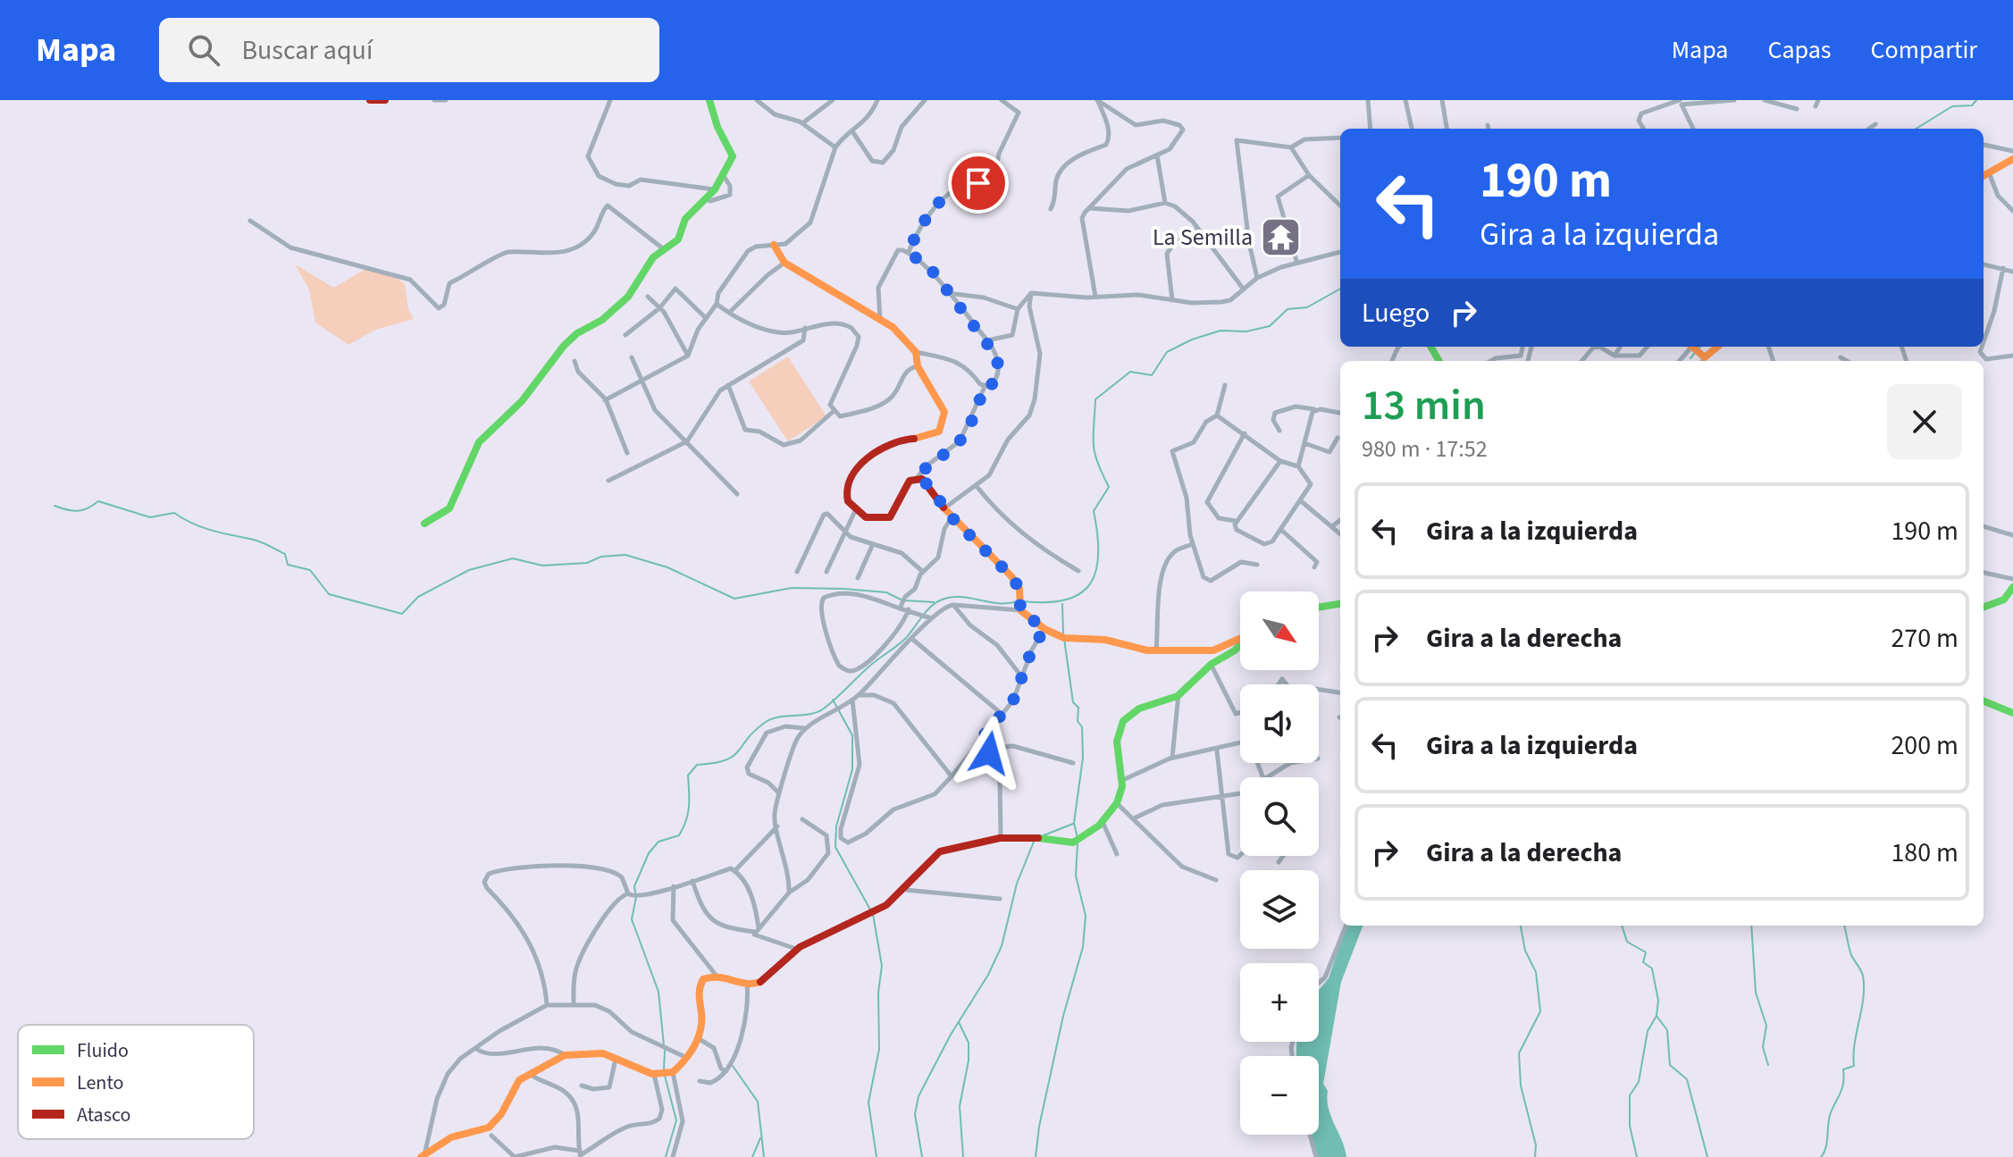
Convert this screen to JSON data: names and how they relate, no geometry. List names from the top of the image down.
{
  "places": {
    "temple": ["La Semilla"]
  },
  "legend": ["Fluido", "Lento", "Atasco"],
  "north": "bottom right",
  "page": {
    "header": "Mapa",
    "search": "Buscar aquí",
    "nav": ["Mapa", "Capas", "Compartir"],
    "turn": ["190 m", "Gira a la izquierda"],
    "then": "Luego",
    "heading": ["13 min", "980 m · 17:52"],
    "list": [
      {
        "name": "Gira a la izquierda",
        "value": "190 m"
      },
      {
        "name": "Gira a la derecha",
        "value": "270 m"
      },
      {
        "name": "Gira a la izquierda",
        "value": "200 m"
      },
      {
        "name": "Gira a la derecha",
        "value": "180 m"
      }
    ],
    "map_buttons": ["+", "−"]
  }
}
